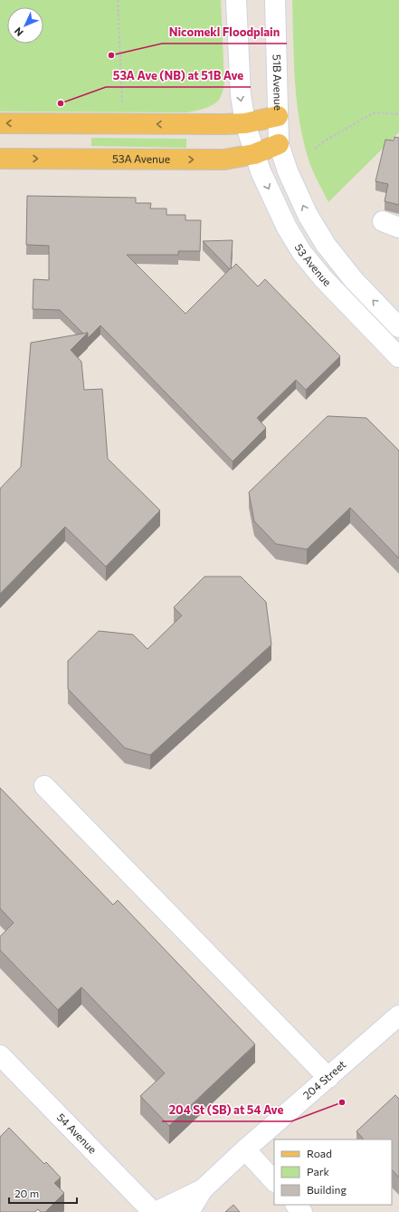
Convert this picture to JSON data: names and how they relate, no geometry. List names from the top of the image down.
{
  "streets": {
    "main road": ["53A Avenue"],
    "street": [
      "51B Avenue",
      "53 Avenue",
      "204 Street",
      "54 Avenue"
    ]
  },
  "crossings": [
    ["51B Avenue", "53A Avenue"],
    ["51B Avenue", "53 Avenue"],
    ["53A Avenue", "53 Avenue"]
  ],
  "places": ["Nicomekl Floodplain", "53A Ave (NB) at 51B Ave", "204 St (SB) at 54 Ave"],
  "legend": ["Road", "Park", "Building"],
  "scale_bar": "20 m",
  "north": "bottom left"
}
